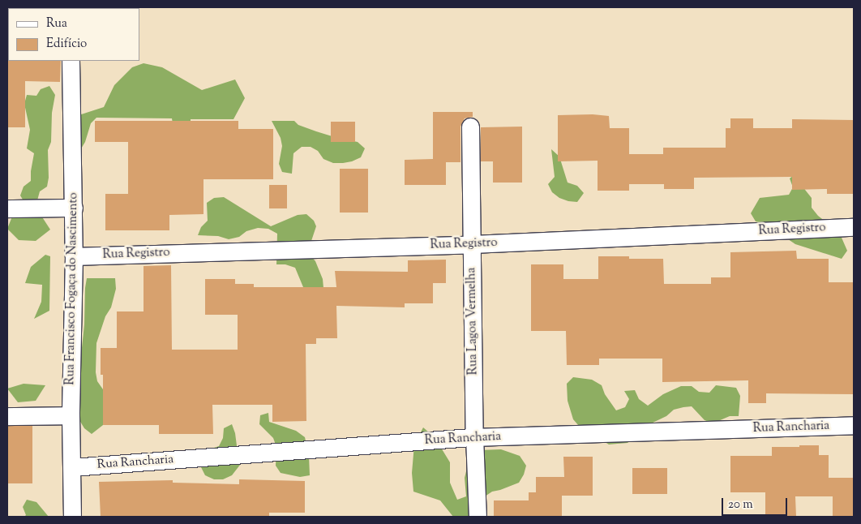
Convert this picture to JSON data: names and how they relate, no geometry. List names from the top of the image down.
{
  "streets": {
    "street": [
      "Rua Registro",
      "Rua Francisco Fogaça do Nascimento",
      "Rua Lagoa Vermelha",
      "Rua Rancharia"
    ]
  },
  "crossings": [
    ["Rua Registro", "Rua Francisco Fogaça do Nascimento"],
    ["Rua Registro", "Rua Lagoa Vermelha"],
    ["Rua Francisco Fogaça do Nascimento", "Rua Rancharia"],
    ["Rua Lagoa Vermelha", "Rua Rancharia"]
  ],
  "legend": ["Rua", "Edifício"],
  "scale_bar": "20 m"
}
